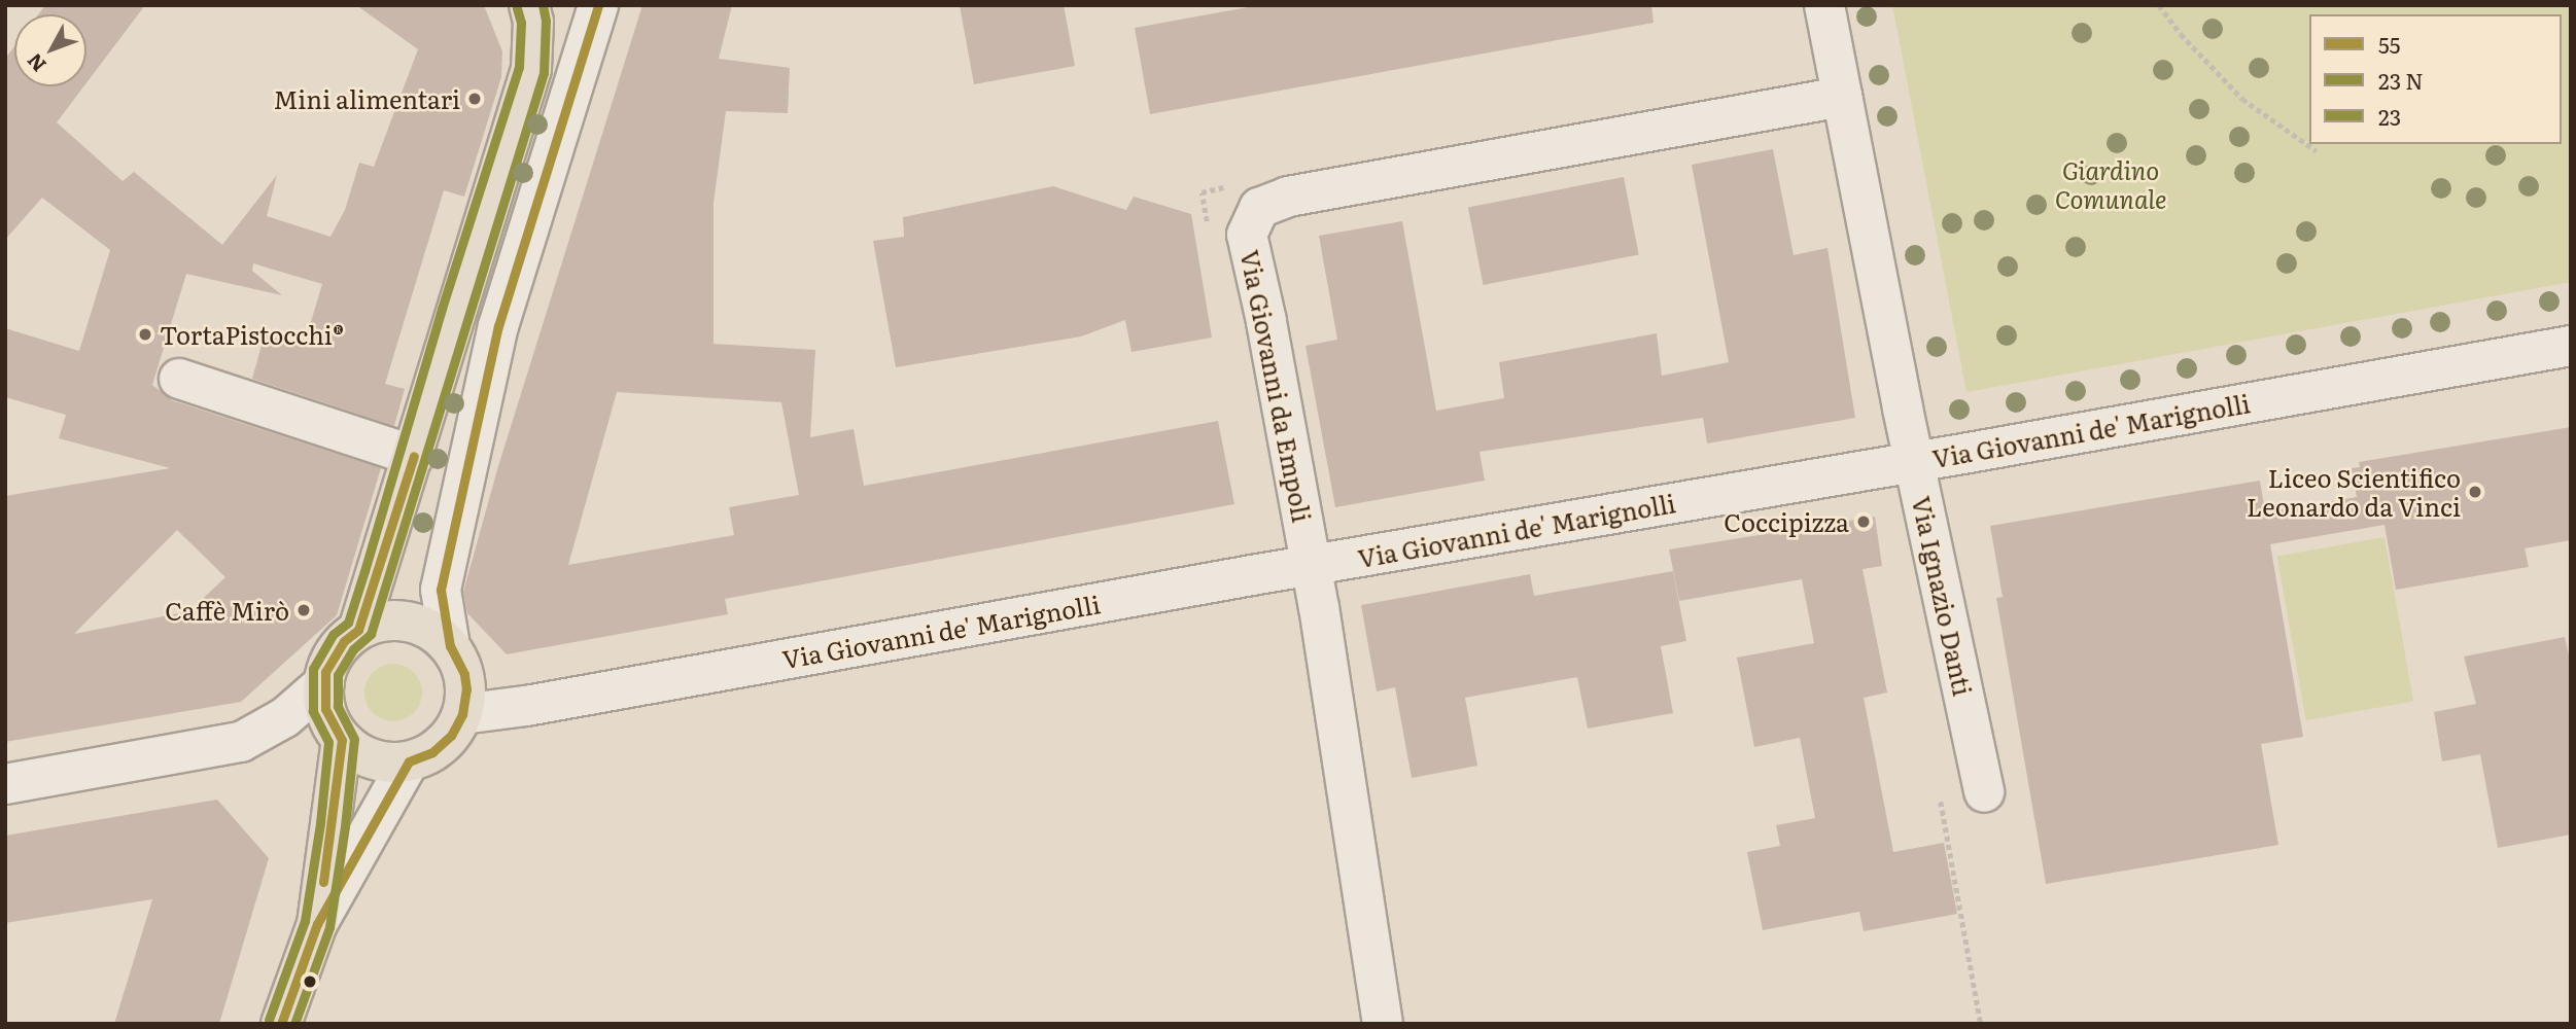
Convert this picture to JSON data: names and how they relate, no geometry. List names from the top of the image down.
{
  "streets": {
    "street": ["Via Giovanni da Empoli", "Via Giovanni de' Marignolli", "Via Ignazio Danti"]
  },
  "crossings": [
    ["Via Giovanni da Empoli", "Via Giovanni de' Marignolli"],
    ["Via Giovanni da Empoli", "Via Ignazio Danti"],
    ["Via Giovanni de' Marignolli", "Via Ignazio Danti"]
  ],
  "parks": ["Giardino Comunale"],
  "places": [
    "Mini alimentari",
    "TortaPistocchi®",
    "Liceo Scientifico Leonardo da Vinci",
    "Coccipizza",
    "Caffè Mirò"
  ],
  "lines": ["transit line 55", "transit line 23"],
  "legend": ["55", "23 N", "23"],
  "north": "bottom left"
}
